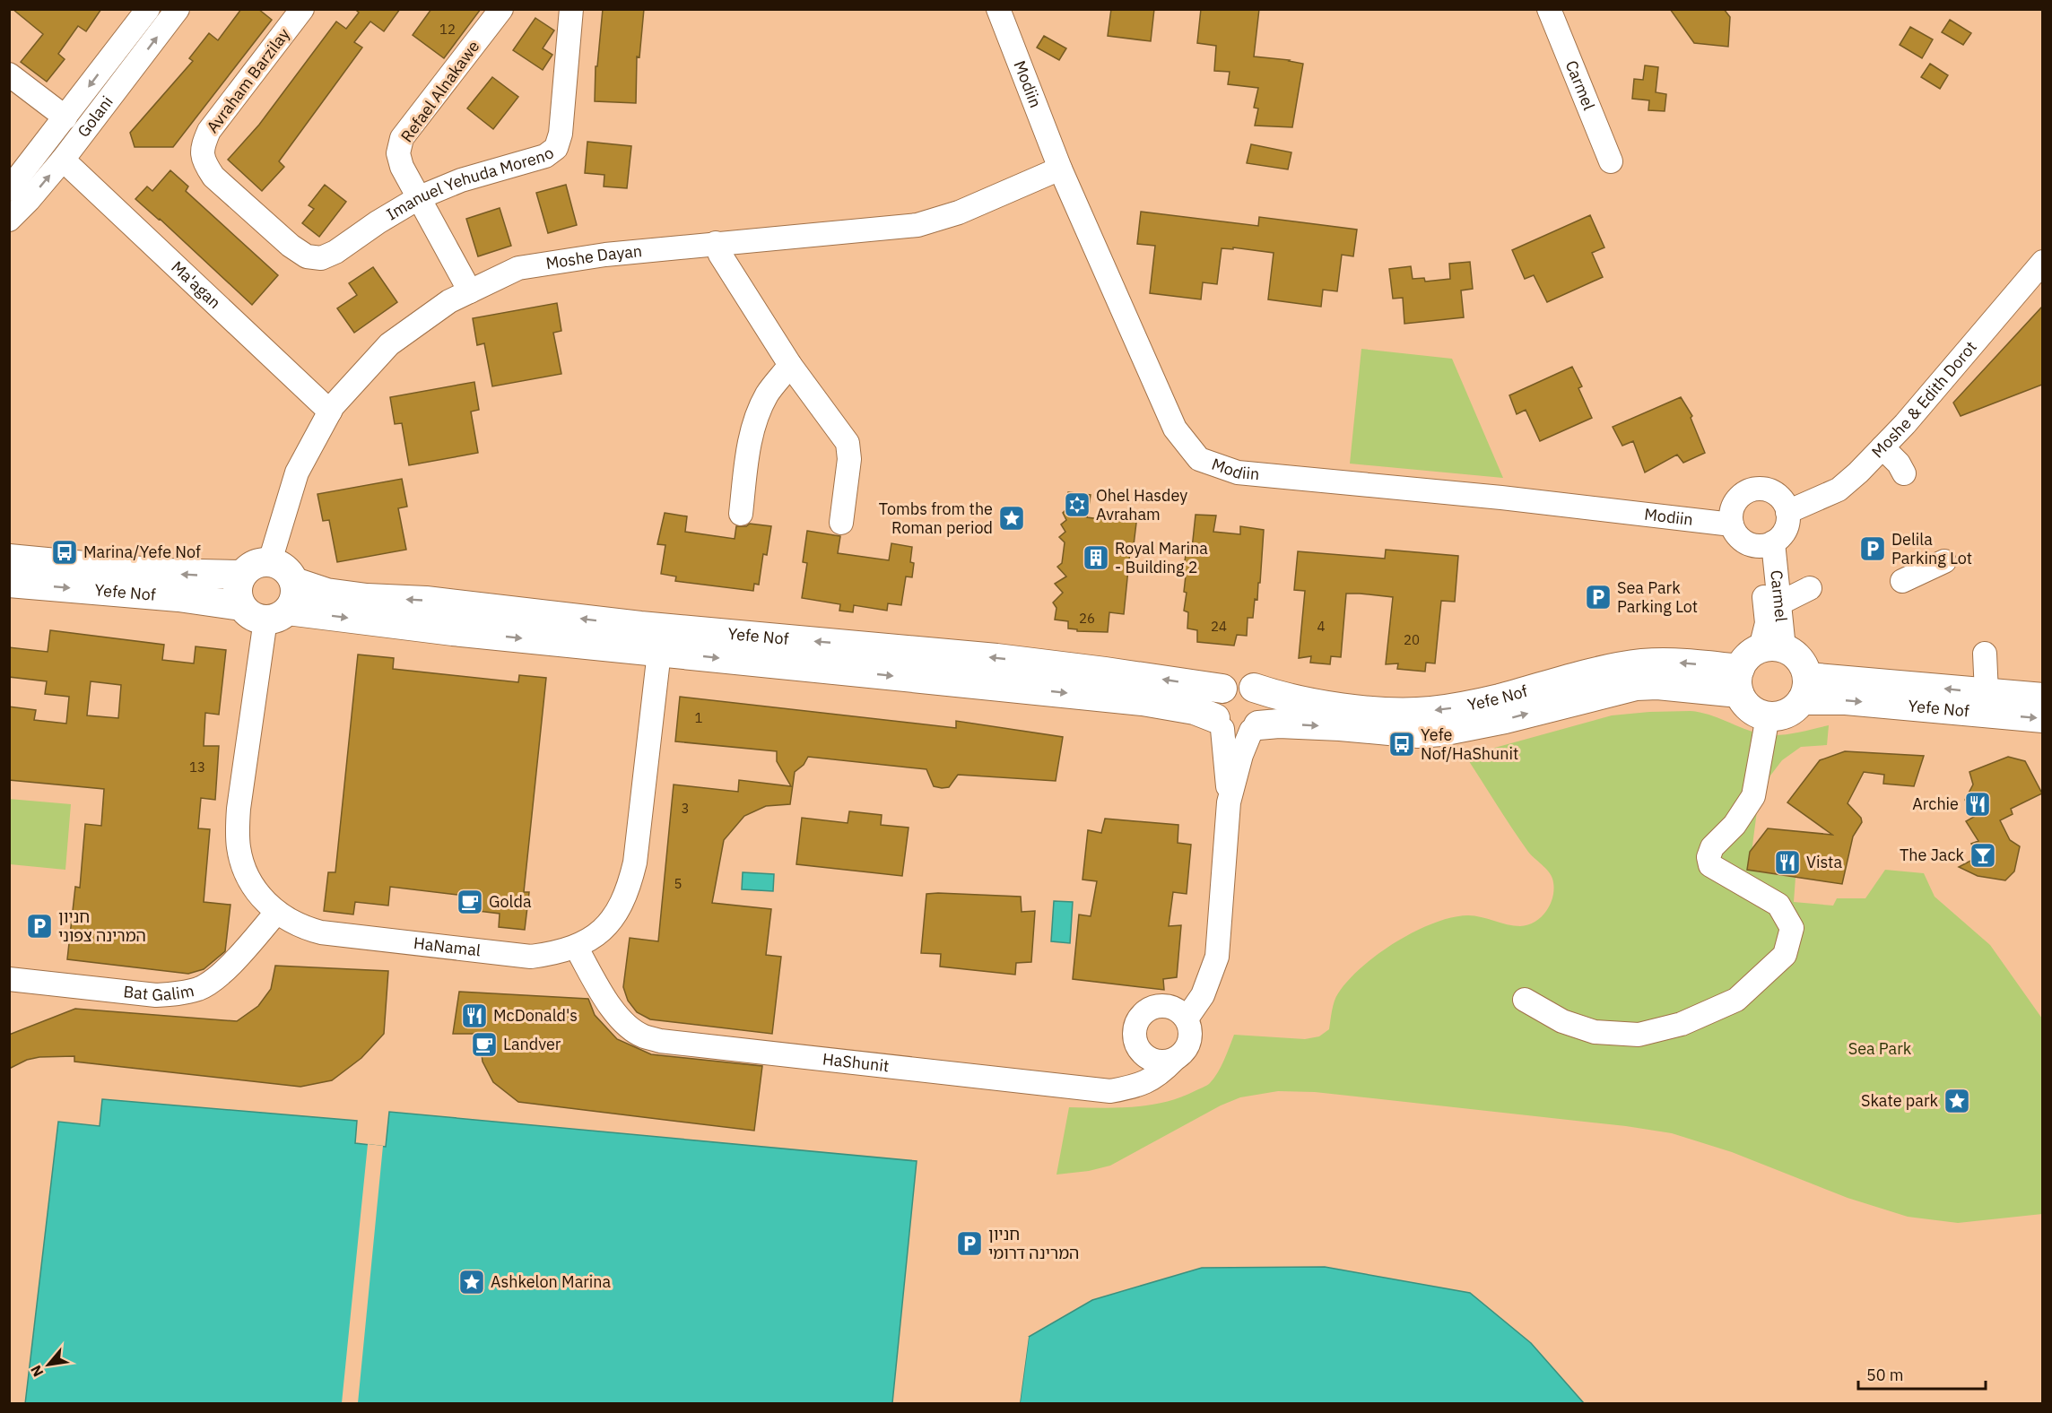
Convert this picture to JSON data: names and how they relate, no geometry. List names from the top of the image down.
{
  "streets": {
    "main road": ["Yefe Nof"],
    "street": [
      "Avraham Barzilay",
      "Modiin",
      "Carmel",
      "Refael Alnakawe",
      "Golani",
      "Imanuel Yehuda Moreno",
      "Moshe Dayan",
      "Ma'agan",
      "Moshe & Edith Dorot",
      "HaNamal",
      "Bat Galim",
      "HaShunit"
    ]
  },
  "crossings": [
    ["Avraham Barzilay", "Imanuel Yehuda Moreno"],
    ["Modiin", "Carmel"],
    ["Modiin", "Moshe Dayan"],
    ["Modiin", "Moshe & Edith Dorot"],
    ["Carmel", "Moshe & Edith Dorot"],
    ["Carmel", "Yefe Nof"],
    ["Refael Alnakawe", "Imanuel Yehuda Moreno"],
    ["Refael Alnakawe", "Moshe Dayan"],
    ["Golani", "Ma'agan"],
    ["Moshe Dayan", "Ma'agan"],
    ["Moshe Dayan", "Yefe Nof"],
    ["Moshe Dayan", "HaNamal"],
    ["Yefe Nof", "HaNamal"],
    ["HaNamal", "Bat Galim"],
    ["HaNamal", "HaShunit"]
  ],
  "parks": ["Sea Park"],
  "places": {
    "synagogue": ["Ohel Hasdey Avraham"],
    "place": ["Tombs from the Roman period", "Skate park", "Ashkelon Marina"],
    "parking": [
      "Delila Parking Lot",
      "Sea Park Parking Lot",
      "חניון המרינה צפוני",
      "חניון המרינה דרומי"
    ],
    "bus stop": ["Marina/Yefe Nof", "Yefe Nof/HaShunit"],
    "building": ["Royal Marina - Building 2"],
    "restaurant": ["Archie", "Vista", "McDonald's"],
    "bar": ["The Jack"],
    "cafe": ["Golda", "Landver"]
  },
  "house_numbers": [
    "12",
    "26",
    "24",
    "4",
    "20",
    "1",
    "13",
    "3",
    "5"
  ],
  "scale_bar": "50 m",
  "north": "bottom left"
}
